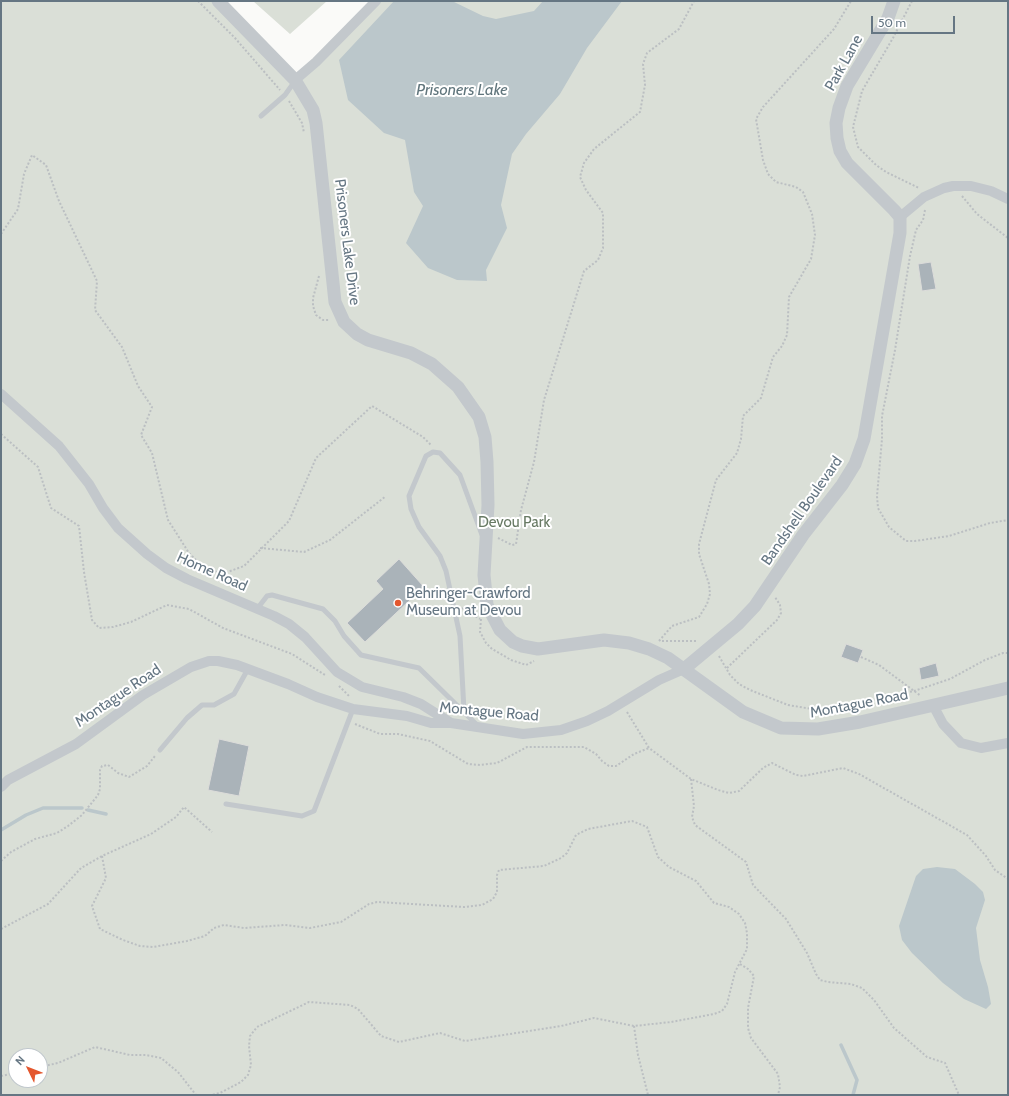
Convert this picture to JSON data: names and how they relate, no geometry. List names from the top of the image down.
{
  "streets": {
    "street": [
      "Park Lane",
      "Prisoners Lake Drive",
      "Bandshell Boulevard",
      "Home Road",
      "Montague Road"
    ]
  },
  "crossings": [
    ["Park Lane", "Bandshell Boulevard"],
    ["Prisoners Lake Drive", "Bandshell Boulevard"],
    ["Prisoners Lake Drive", "Montague Road"],
    ["Bandshell Boulevard", "Montague Road"],
    ["Home Road", "Montague Road"]
  ],
  "water": ["Prisoners Lake"],
  "parks": ["Devou Park"],
  "places": ["Behringer-Crawford Museum at Devou"],
  "scale_bar": "50 m",
  "north": "top left"
}
